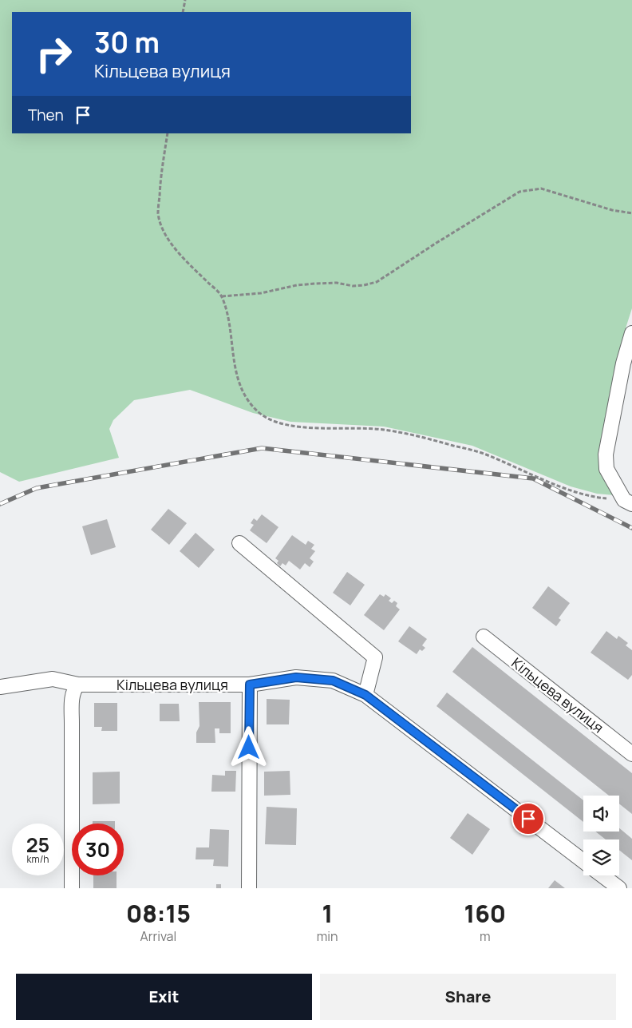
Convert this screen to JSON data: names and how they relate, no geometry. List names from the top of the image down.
{
  "streets": {
    "street": ["Кільцева вулиця"]
  },
  "page": {
    "turn": ["30 m", "Кільцева вулиця"],
    "then": "Then",
    "speed": "25 km/h",
    "limit": "30",
    "eta": [
      "08:15",
      "Arrival",
      "1",
      "min",
      "160",
      "m"
    ],
    "buttons": ["Exit", "Share"]
  }
}
